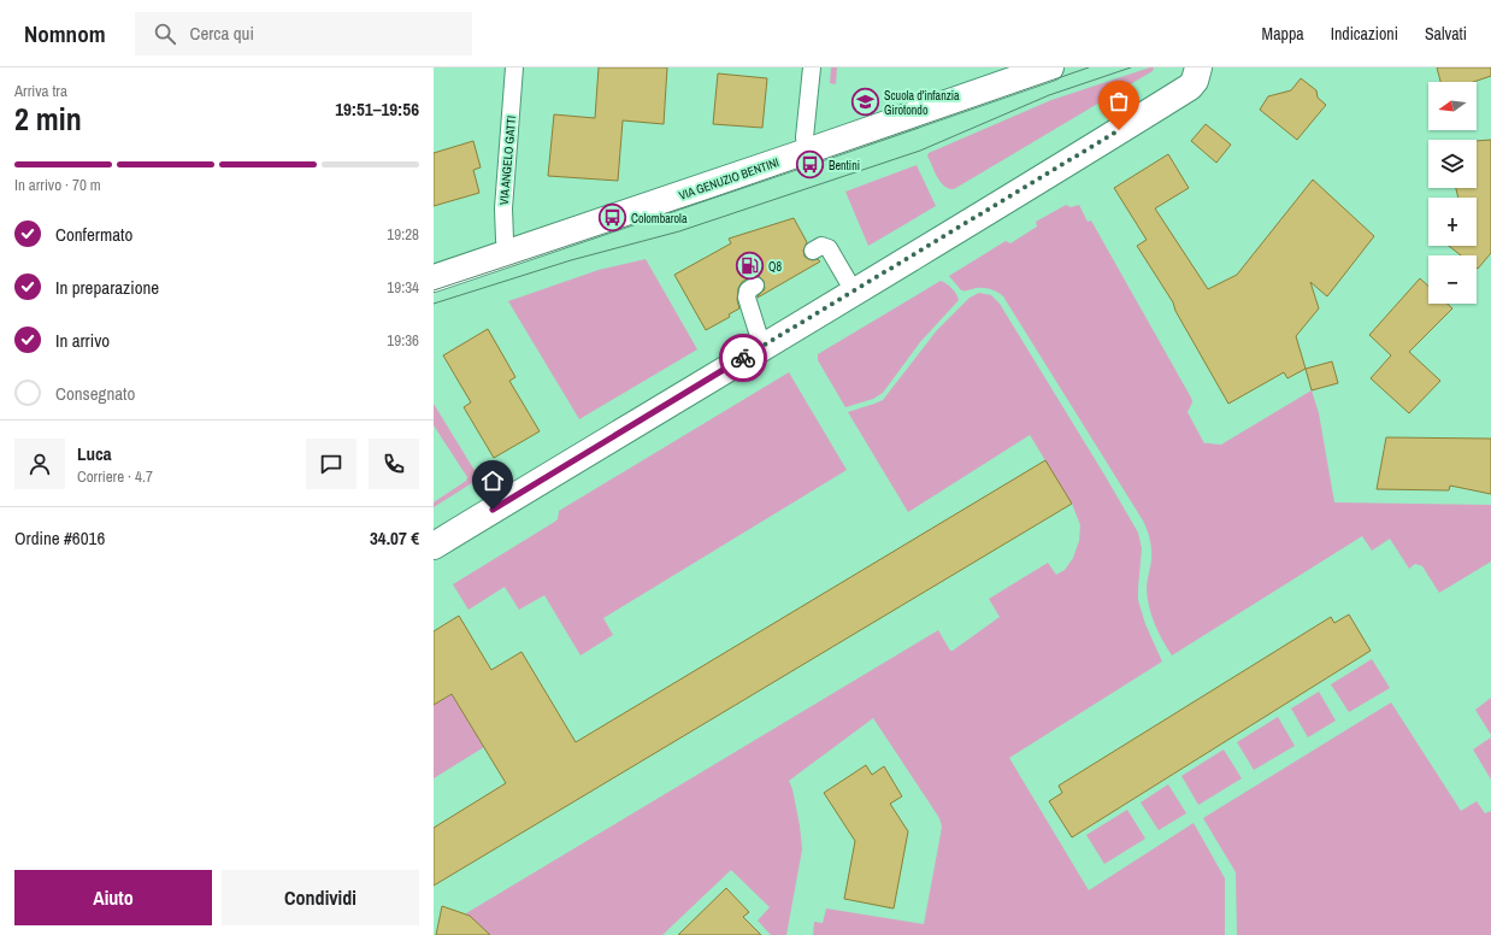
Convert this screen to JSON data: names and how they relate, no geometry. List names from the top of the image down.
{
  "streets": {
    "street": ["VIA GENUZIO BENTINI"],
    "lane": ["VIA ANGELO GATTI"]
  },
  "crossings": [
    ["VIA ANGELO GATTI", "VIA GENUZIO BENTINI"]
  ],
  "places": {
    "school or university": ["Scuola d'infanzia Girotondo"],
    "bus stop": ["Bentini", "Colombarola"],
    "fuel station": ["Q8"]
  },
  "north": "left",
  "page": {
    "header": "Nomnom",
    "search": "Cerca qui",
    "nav": ["Mappa", "Indicazioni", "Salvati"],
    "heading": ["2 min", "Arriva tra", "19:51–19:56"],
    "panel": [
      "Luca",
      "Corriere · 4.7",
      "Ordine #6016",
      "34.07 €"
    ],
    "map_buttons": ["+", "−"],
    "bar": "In arrivo · 70 m",
    "list": [
      ["Confermato", "19:28"],
      ["In preparazione", "19:34"],
      ["In arrivo", "19:36"],
      "Consegnato"
    ],
    "buttons": ["Aiuto", "Condividi"]
  }
}
